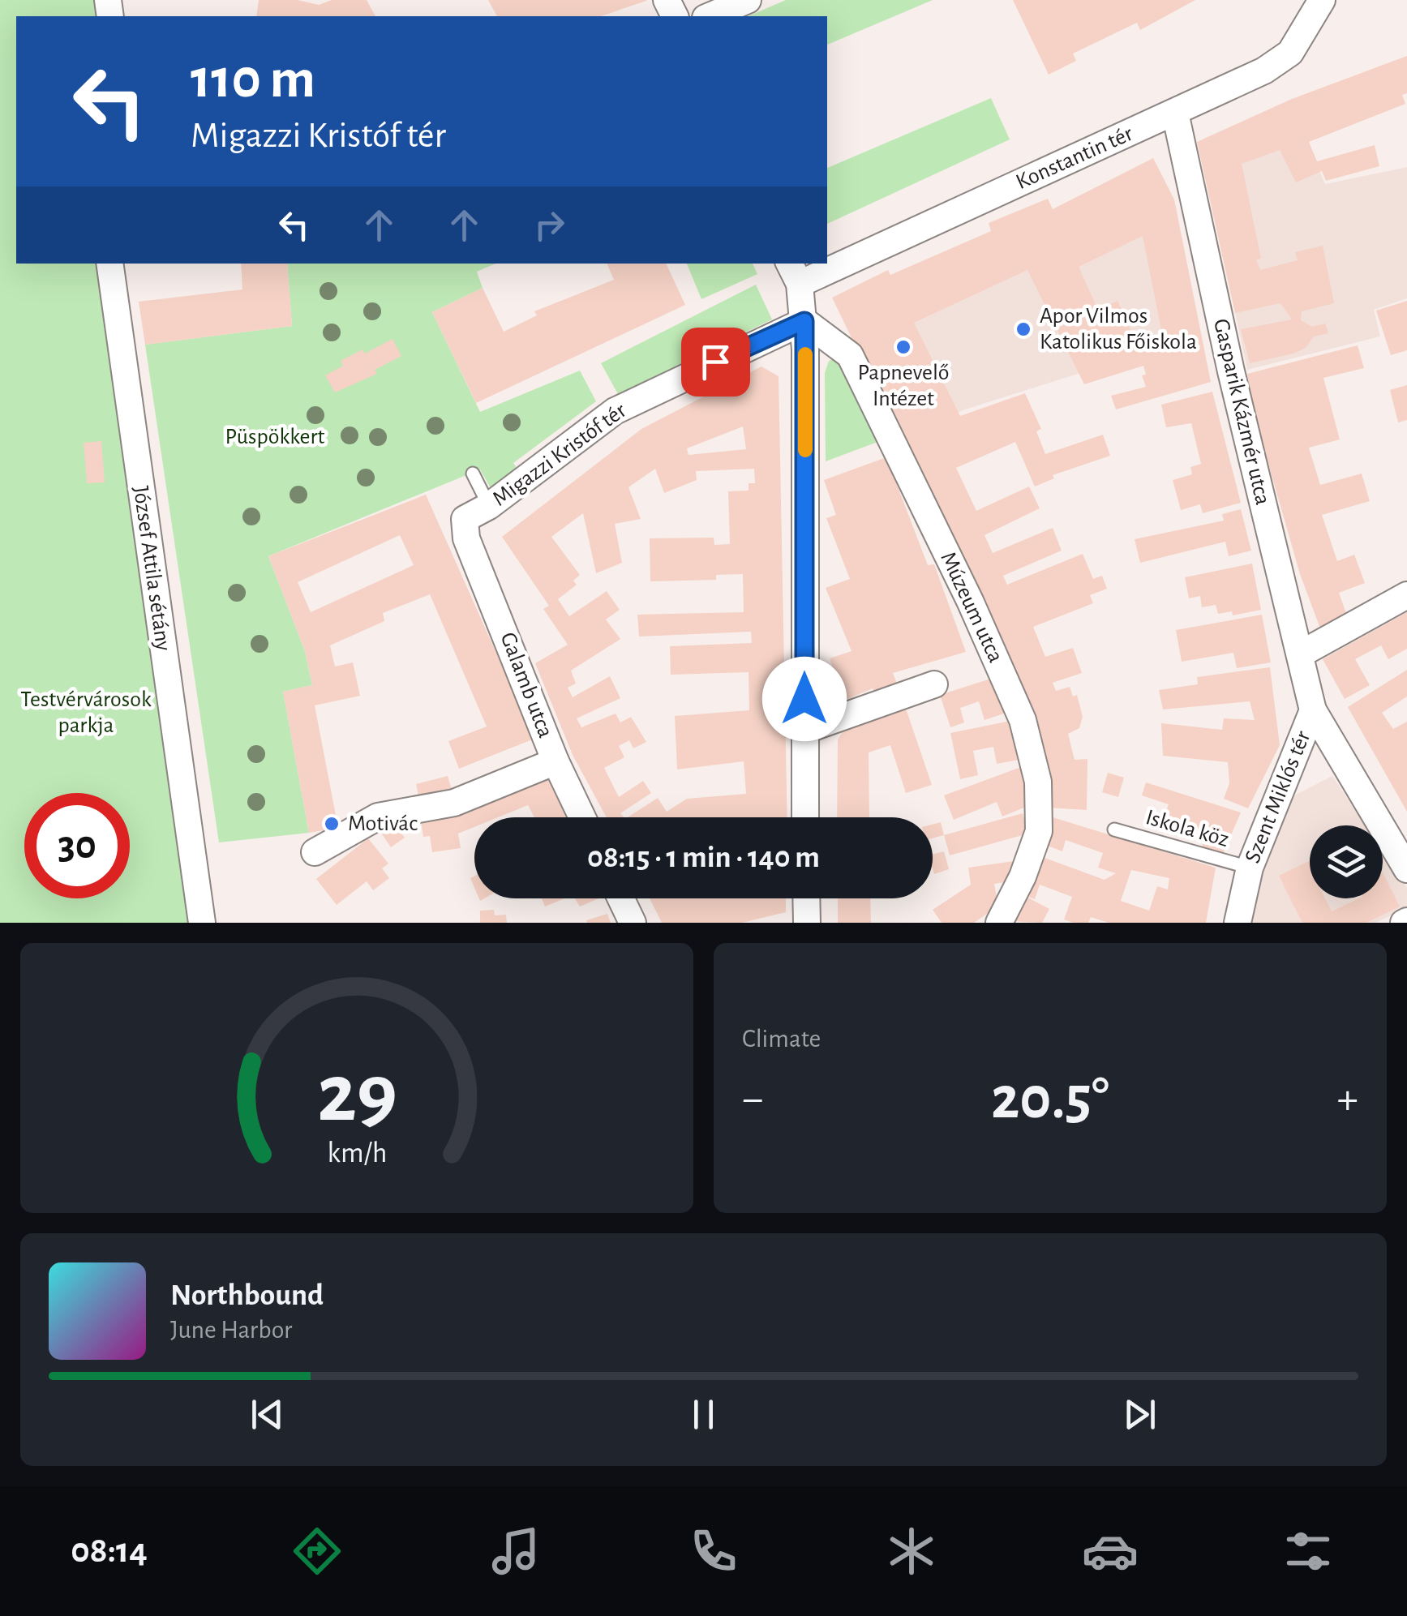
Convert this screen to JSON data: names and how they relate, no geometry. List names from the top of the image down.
{
  "streets": {
    "street": [
      "Konstantin tér",
      "Gasparik Kázmér utca",
      "Migazzi Kristóf tér",
      "József Attila sétány",
      "Múzeum utca",
      "Galamb utca",
      "Szent Miklós tér"
    ],
    "lane": ["Iskola köz"]
  },
  "crossings": [
    ["Konstantin tér", "Gasparik Kázmér utca"],
    ["Gasparik Kázmér utca", "Szent Miklós tér"],
    ["Migazzi Kristóf tér", "Múzeum utca"],
    ["Migazzi Kristóf tér", "Galamb utca"],
    ["Szent Miklós tér", "Iskola köz"]
  ],
  "parks": ["Püspökkert", "Testvérvárosok parkja"],
  "places": ["Apor Vilmos Katolikus Főiskola", "Papnevelő Intézet", "Motivác"],
  "page": {
    "turn": ["110 m", "Migazzi Kristóf tér"],
    "limit": "30",
    "trip": "08:15 · 1 min · 140 m",
    "tile": "Climate",
    "heat": ["−", "20.5°", "+"],
    "song": ["Northbound", "June Harbor"],
    "tabs": "08:14",
    "gauge": ["29", "km/h"]
  }
}
